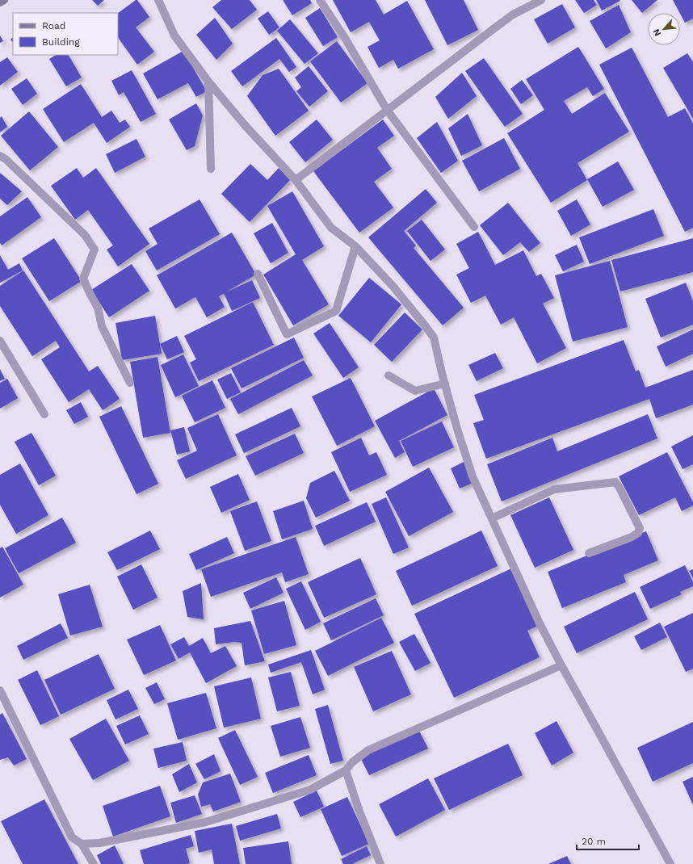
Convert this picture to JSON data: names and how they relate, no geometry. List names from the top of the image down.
{
  "legend": ["Road", "Building"],
  "scale_bar": "20 m",
  "north": "bottom left"
}
